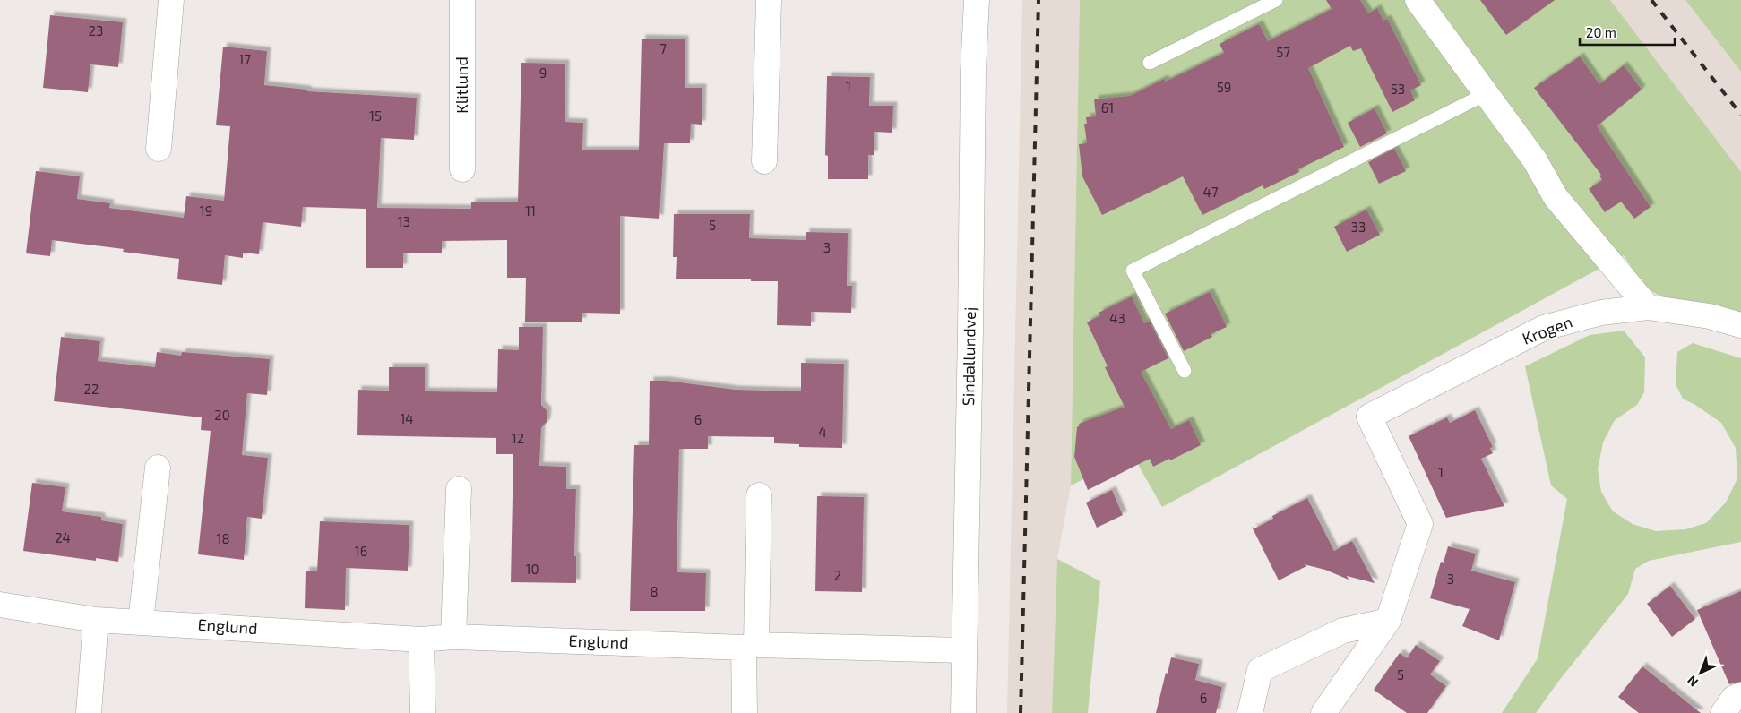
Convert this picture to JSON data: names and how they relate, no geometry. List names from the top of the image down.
{
  "streets": {
    "street": [
      "Klitlund",
      "Krogen",
      "Sindallundvej",
      "Englund"
    ]
  },
  "crossings": [
    ["Sindallundvej", "Englund"]
  ],
  "house_numbers": [
    "23",
    "7",
    "57",
    "17",
    "9",
    "1",
    "59",
    "53",
    "61",
    "15",
    "47",
    "19",
    "11",
    "13",
    "5",
    "33",
    "3",
    "43",
    "22",
    "20",
    "14",
    "6",
    "4",
    "12",
    "1",
    "24",
    "18",
    "16",
    "10",
    "2",
    "3",
    "8",
    "5",
    "6"
  ],
  "scale_bar": "20 m",
  "north": "bottom left"
}
